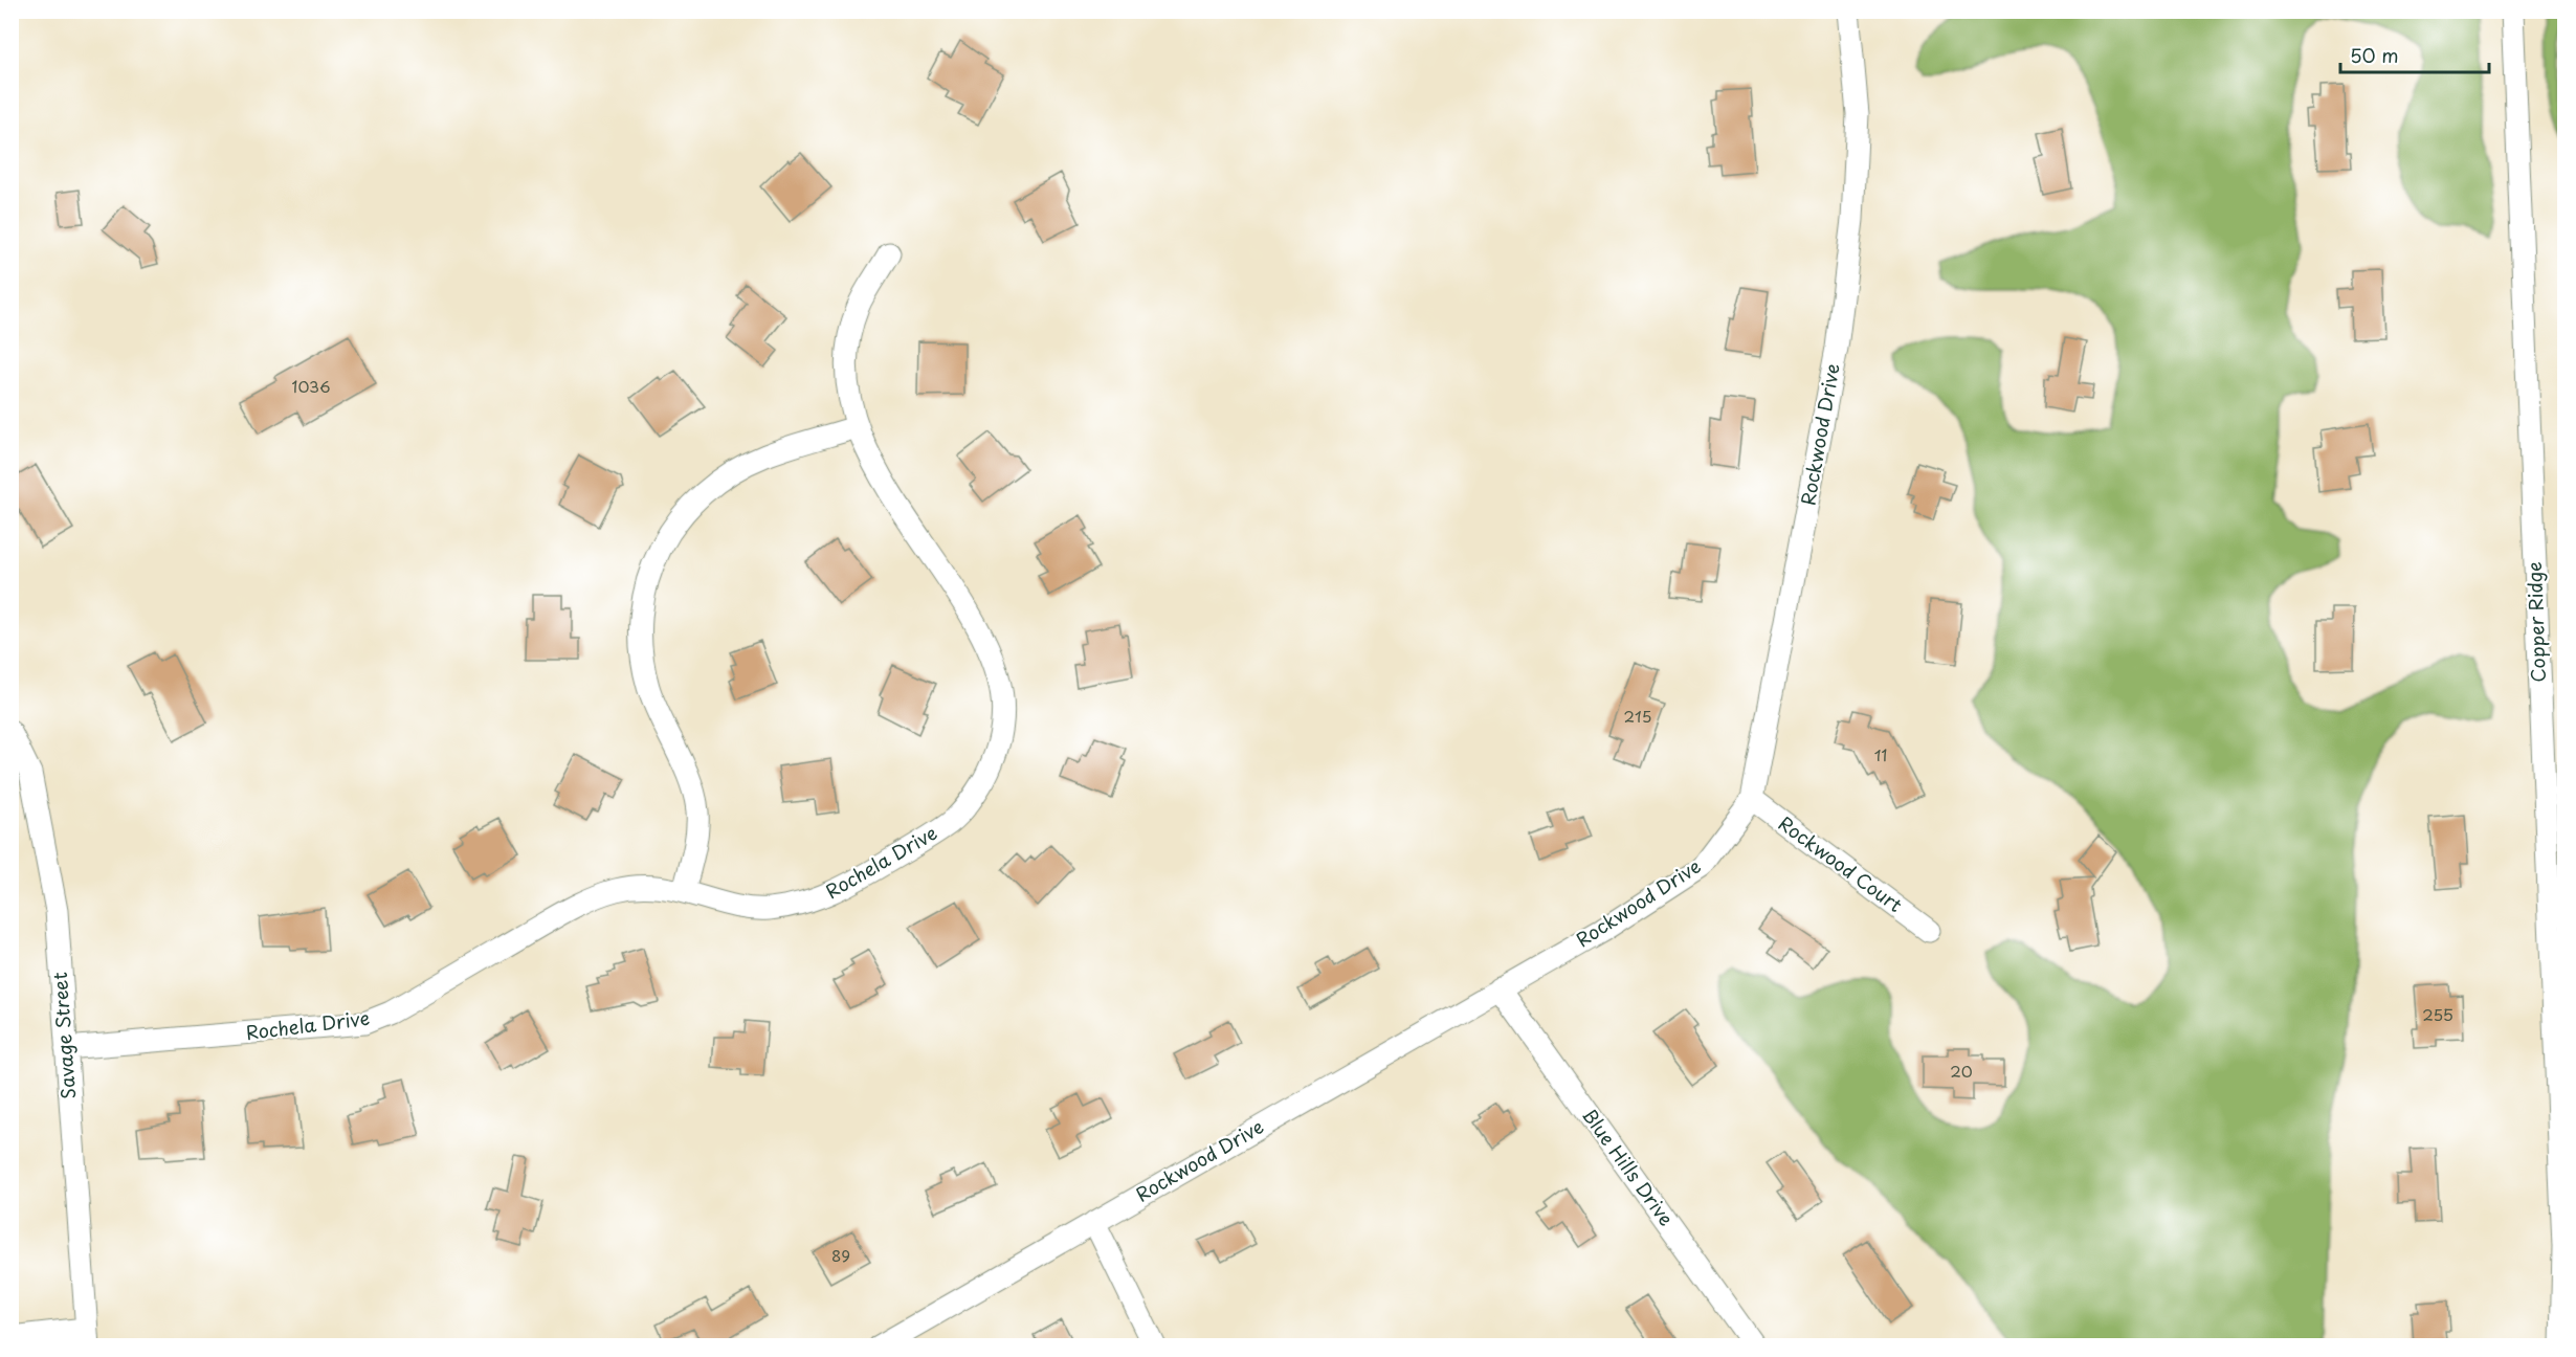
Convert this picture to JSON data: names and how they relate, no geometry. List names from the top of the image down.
{
  "streets": {
    "street": [
      "Rockwood Drive",
      "Copper Ridge",
      "Rochela Drive",
      "Rockwood Court",
      "Savage Street",
      "Blue Hills Drive"
    ]
  },
  "crossings": [
    ["Rockwood Drive", "Rockwood Court"],
    ["Rockwood Drive", "Blue Hills Drive"],
    ["Rochela Drive", "Savage Street"]
  ],
  "house_numbers": [
    "1036",
    "215",
    "11",
    "255",
    "20",
    "89"
  ],
  "scale_bar": "50 m"
}
